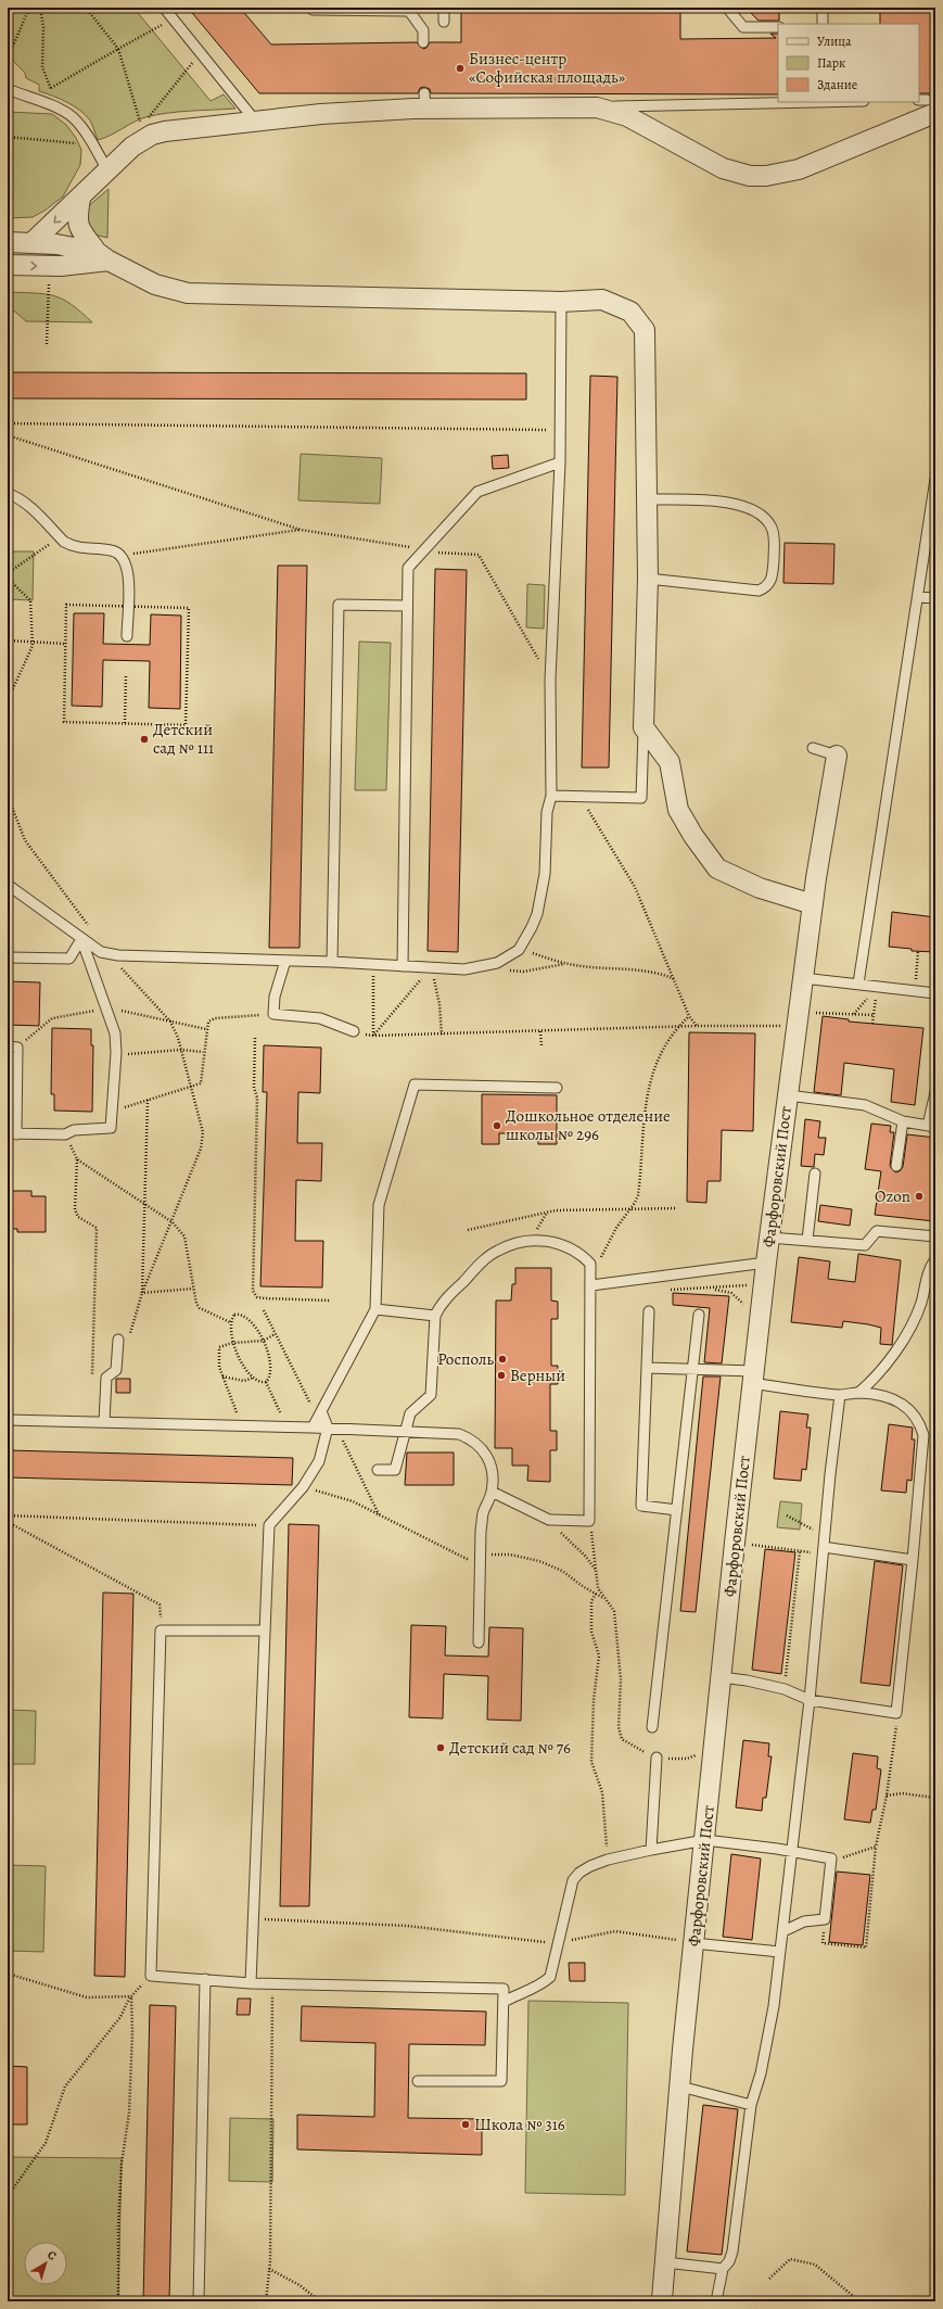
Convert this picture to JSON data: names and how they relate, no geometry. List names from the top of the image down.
{
  "streets": {
    "street": ["Фарфоровский Пост"]
  },
  "places": [
    "Бизнес-центр «Софийская площадь»",
    "Детский сад № 111",
    "Дошкольное отделение школы № 296",
    "Ozon",
    "Росполь",
    "Верный",
    "Детский сад № 76",
    "Школа № 316"
  ],
  "legend": ["Улица", "Парк", "Здание"],
  "north": "top right"
}
